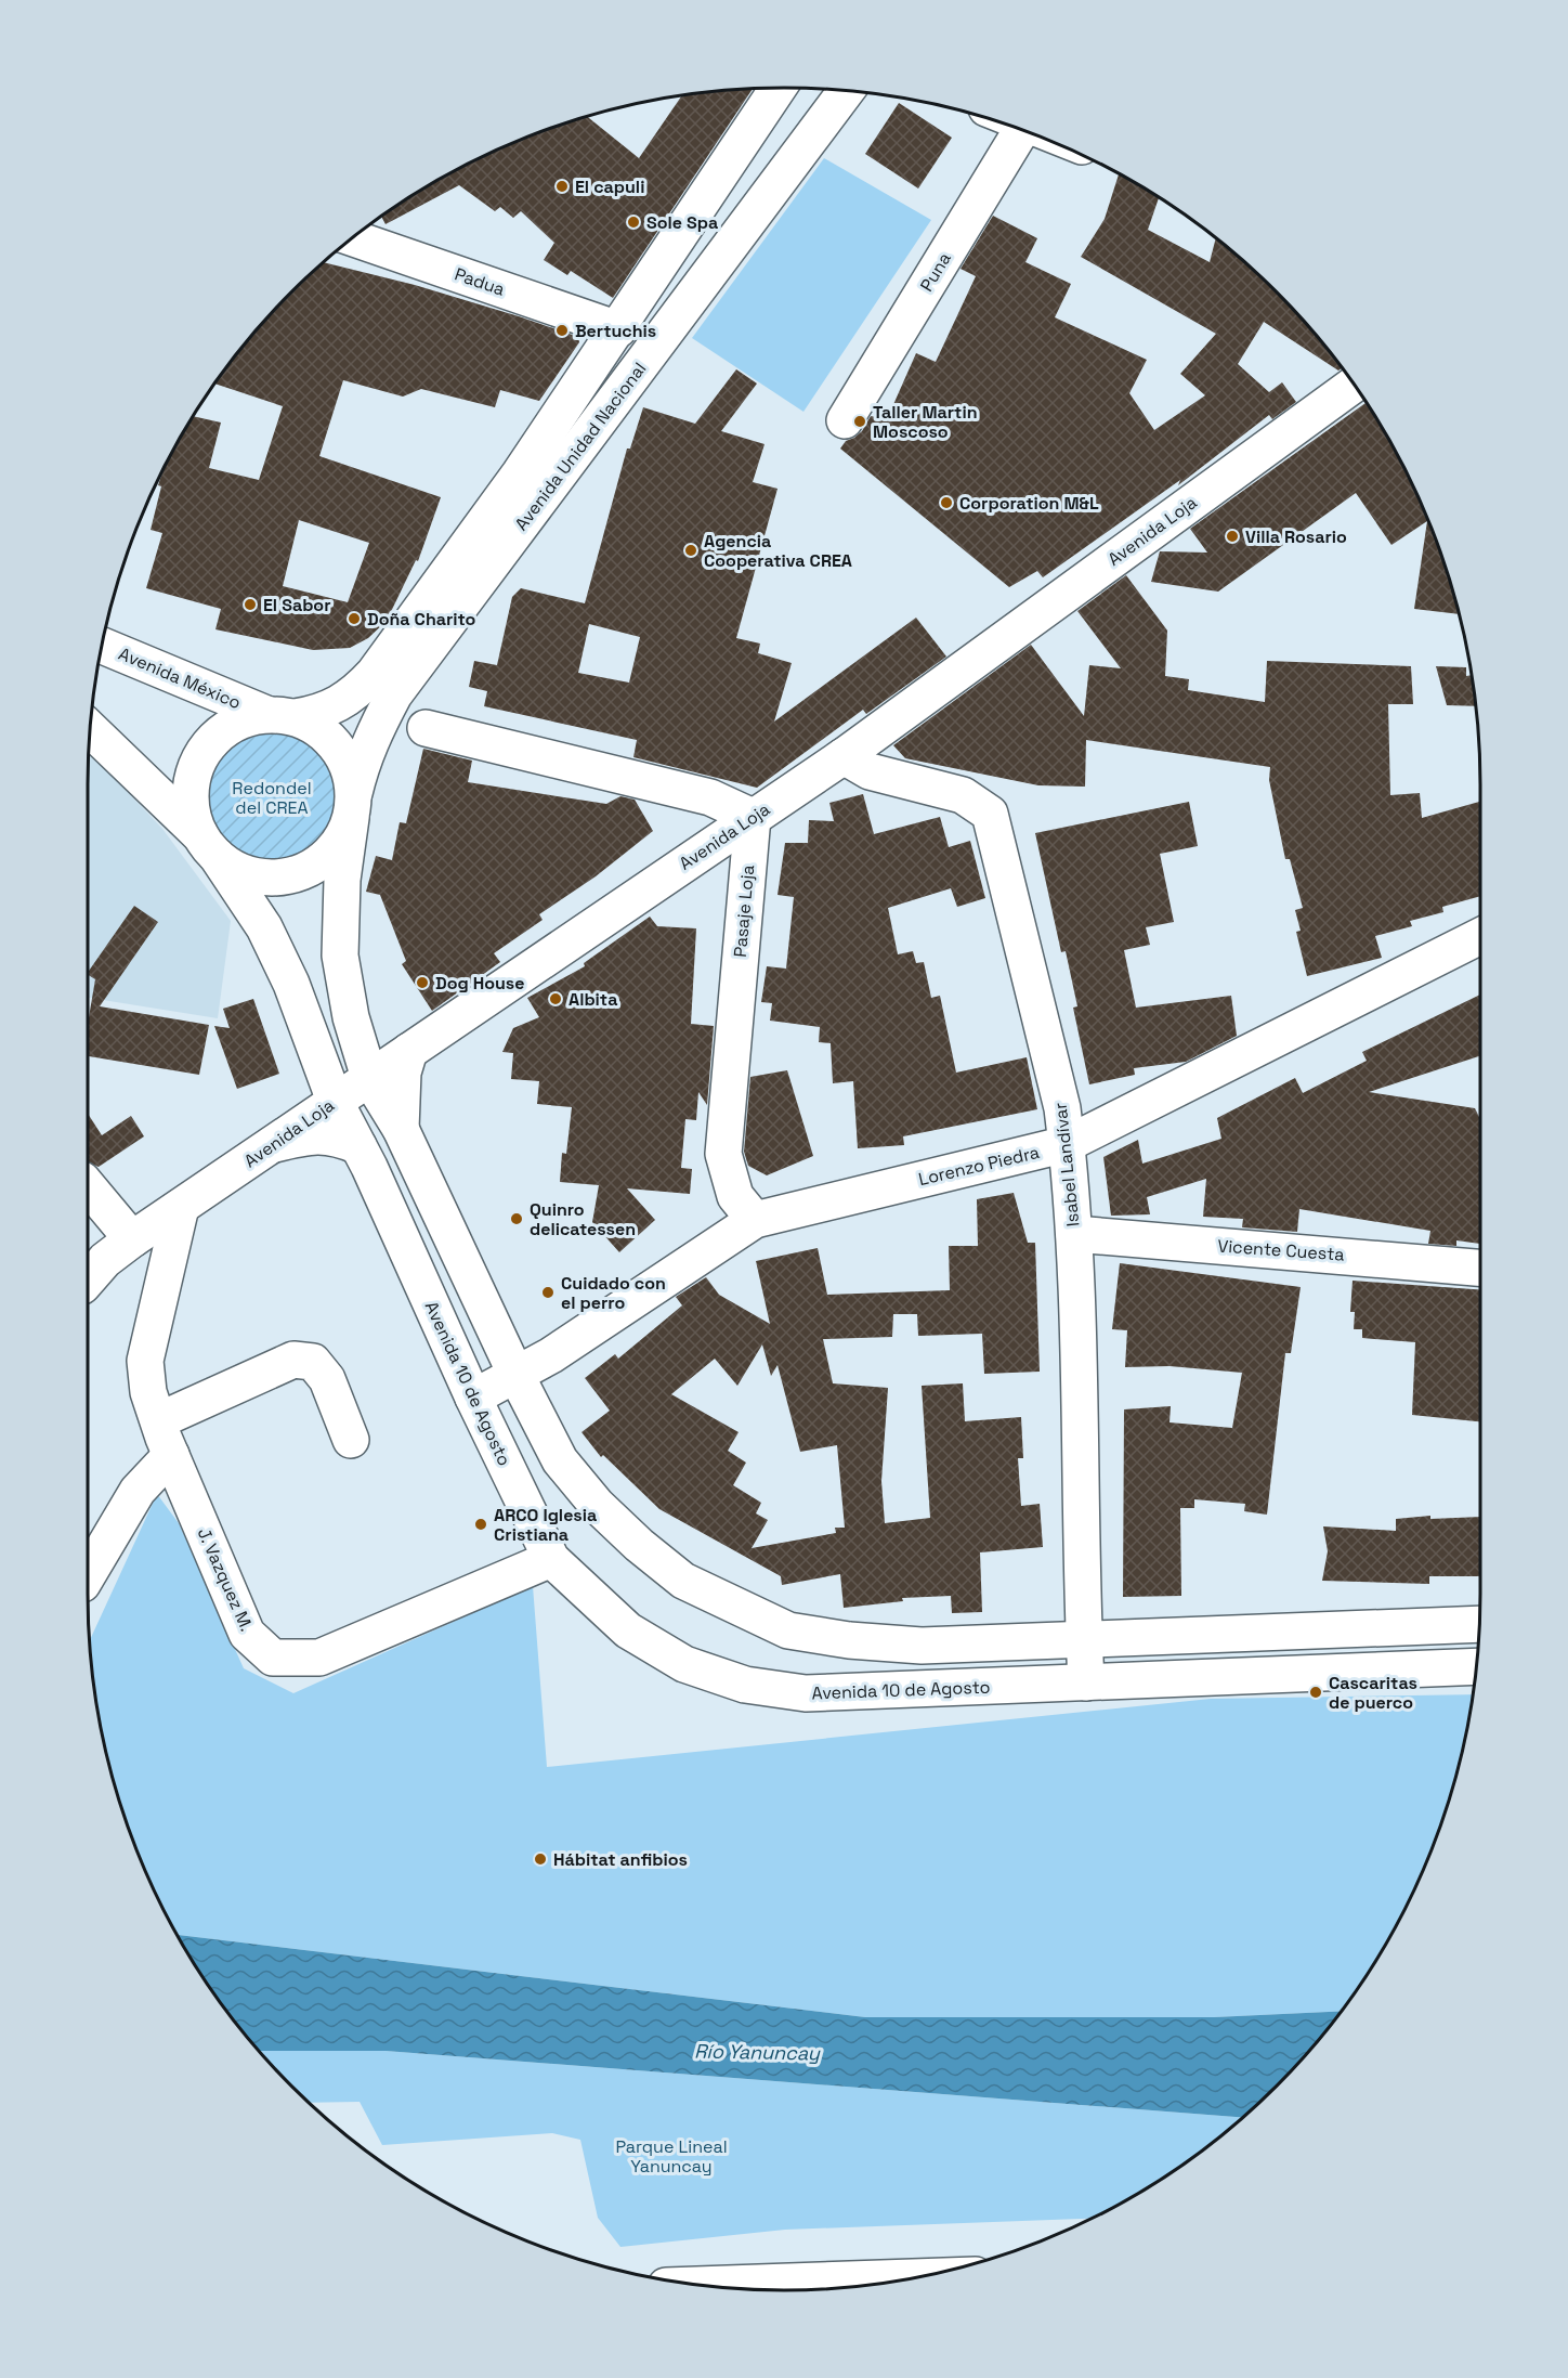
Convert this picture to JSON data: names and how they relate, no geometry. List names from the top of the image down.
{
  "streets": {
    "street": [
      "Puna",
      "Padua",
      "Avenida Unidad Nacional",
      "Avenida Loja",
      "Avenida México",
      "Pasaje Loja",
      "Isabel Landívar",
      "Lorenzo Piedra",
      "Vicente Cuesta",
      "Avenida 10 de Agosto",
      "J. Vazquez M."
    ]
  },
  "crossings": [
    ["Padua", "Avenida Unidad Nacional"],
    ["Avenida Unidad Nacional", "Avenida México"],
    ["Avenida Unidad Nacional", "Avenida 10 de Agosto"],
    ["Avenida Loja", "Pasaje Loja"],
    ["Avenida Loja", "Isabel Landívar"],
    ["Avenida Loja", "Avenida 10 de Agosto"],
    ["Avenida Loja", "J. Vazquez M."],
    ["Avenida México", "Avenida 10 de Agosto"],
    ["Pasaje Loja", "Lorenzo Piedra"],
    ["Isabel Landívar", "Lorenzo Piedra"],
    ["Isabel Landívar", "Vicente Cuesta"],
    ["Isabel Landívar", "Avenida 10 de Agosto"],
    ["Lorenzo Piedra", "Avenida 10 de Agosto"],
    ["Avenida 10 de Agosto", "J. Vazquez M."]
  ],
  "water": ["Río Yanuncay"],
  "parks": ["Redondel del CREA", "Parque Lineal Yanuncay"],
  "places": [
    "El capuli",
    "Sole Spa",
    "Bertuchis",
    "Taller Martin Moscoso",
    "Corporation M&L",
    "Villa Rosario",
    "Agencia Cooperativa CREA",
    "El Sabor",
    "Doña Charito",
    "Dog House",
    "Albita",
    "Quinro delicatessen",
    "Cuidado con el perro",
    "ARCO Iglesia Cristiana",
    "Cascaritas de puerco",
    "Hábitat anfibios"
  ]
}
